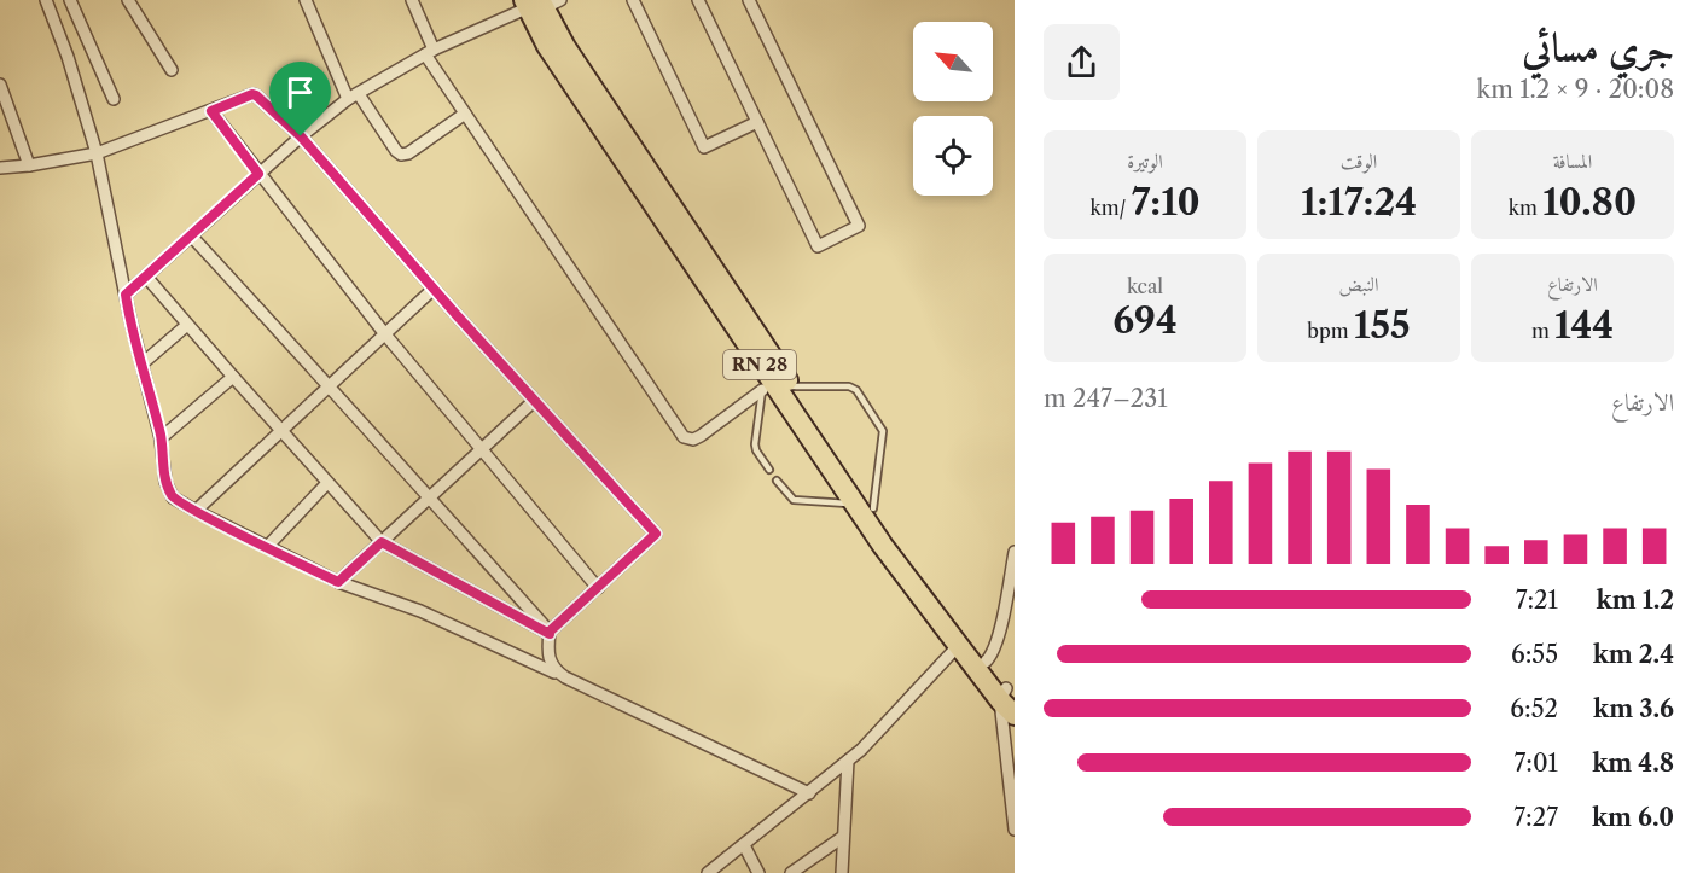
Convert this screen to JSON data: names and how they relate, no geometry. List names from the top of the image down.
{
  "streets": {
    "highway": ["RN 28"]
  },
  "north": "top left",
  "page": {
    "heading": ["جري مسائي", "20:08 · 9 × 1.2 km"],
    "stats": [
      ["المسافة", "10.80 km"],
      ["الوقت", "1:17:24"],
      ["الوتيرة", "7:10 /km"],
      ["الارتفاع", "144 m"],
      ["النبض", "155 bpm"],
      ["kcal", "694"]
    ],
    "chart": ["الارتفاع", "231–247 m"],
    "list": [
      {
        "name": "1.2 km",
        "note": "7:21"
      },
      {
        "name": "2.4 km",
        "note": "6:55"
      },
      {
        "name": "3.6 km",
        "note": "6:52"
      },
      {
        "name": "4.8 km",
        "note": "7:01"
      },
      {
        "name": "6.0 km",
        "note": "7:27"
      }
    ]
  }
}
